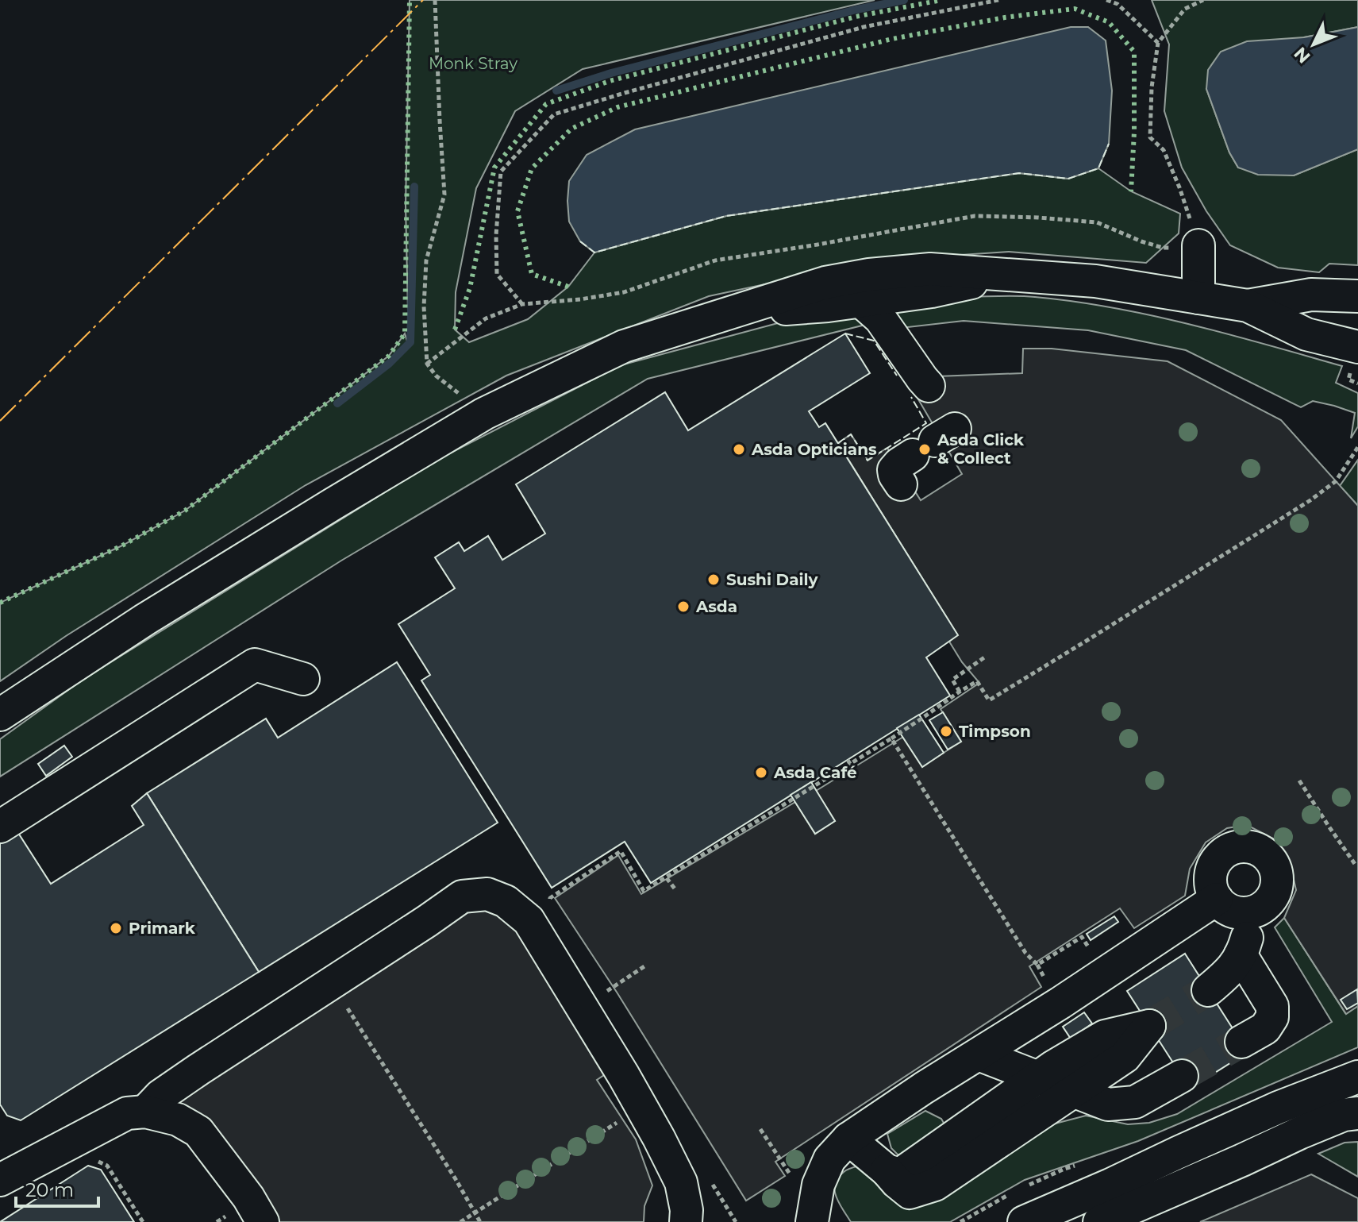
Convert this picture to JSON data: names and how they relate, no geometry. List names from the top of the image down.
{
  "parks": ["Monk Stray"],
  "places": [
    "Asda Opticians",
    "Asda Click & Collect",
    "Sushi Daily",
    "Asda",
    "Timpson",
    "Asda Café",
    "Primark"
  ],
  "scale_bar": "20 m",
  "north": "bottom left"
}
